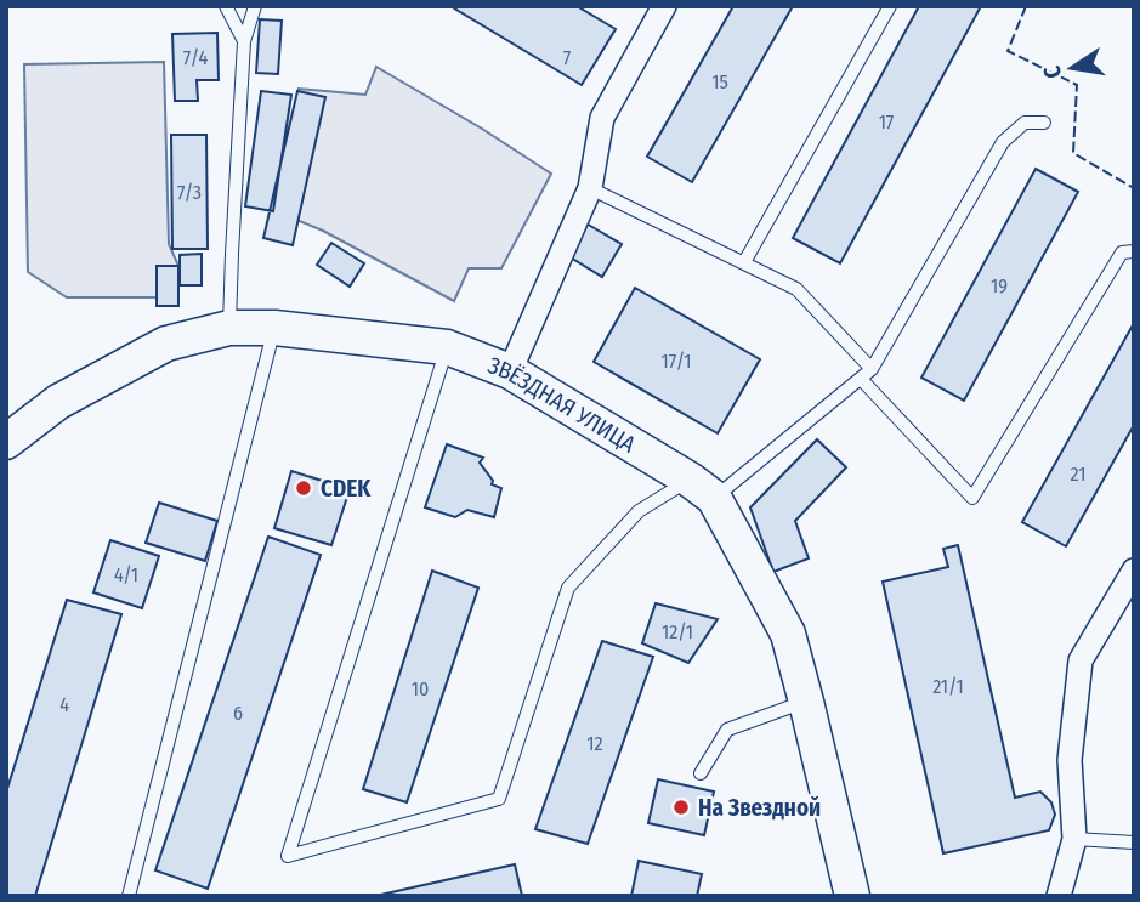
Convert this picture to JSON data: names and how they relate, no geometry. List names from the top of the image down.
{
  "streets": {
    "street": ["ЗВЁЗДНАЯ УЛИЦА"]
  },
  "places": ["CDEK", "На Звездной"],
  "house_numbers": [
    "7/4",
    "7",
    "15",
    "17",
    "7/3",
    "19",
    "17/1",
    "21",
    "4/1",
    "12/1",
    "21/1",
    "10",
    "4",
    "6",
    "12"
  ],
  "north": "left"
}
